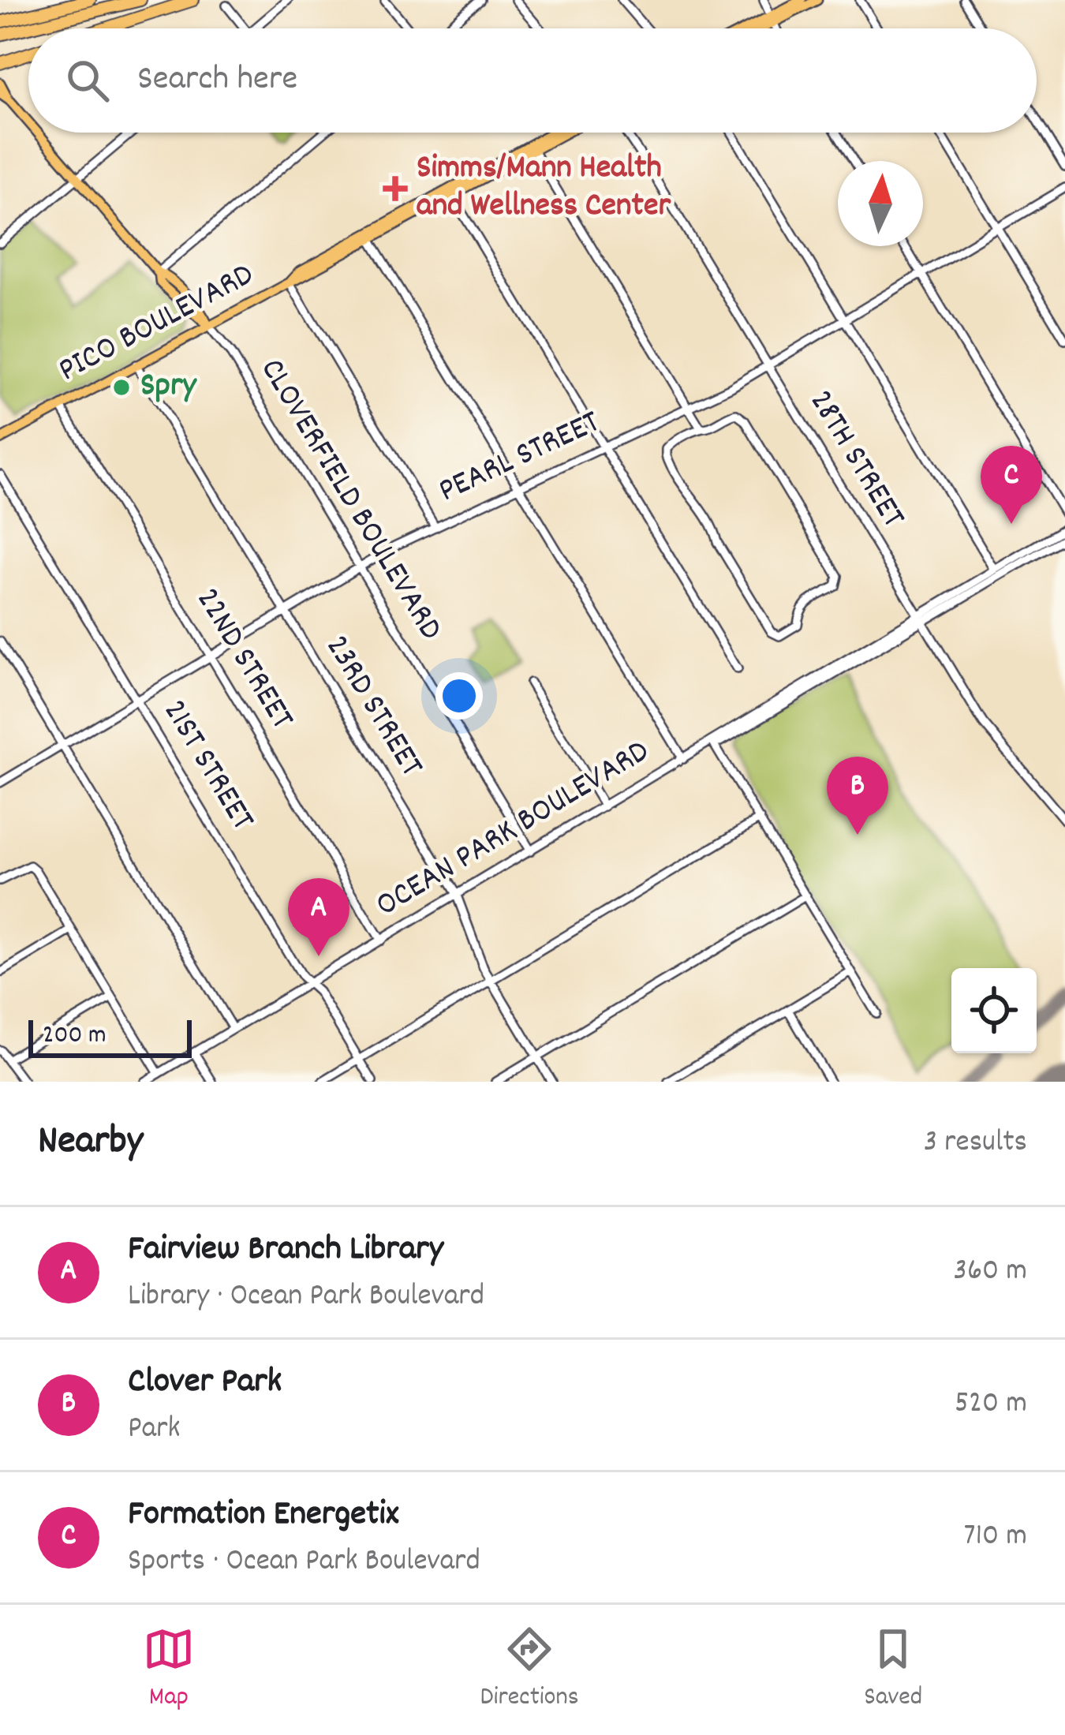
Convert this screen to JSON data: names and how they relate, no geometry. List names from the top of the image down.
{
  "streets": {
    "main road": ["PICO BOULEVARD", "CLOVERFIELD BOULEVARD"],
    "street": [
      "PEARL STREET",
      "28TH STREET",
      "22ND STREET",
      "23RD STREET",
      "21ST STREET",
      "OCEAN PARK BOULEVARD"
    ]
  },
  "crossings": [
    ["PICO BOULEVARD", "CLOVERFIELD BOULEVARD"],
    ["PICO BOULEVARD", "22ND STREET"],
    ["PICO BOULEVARD", "23RD STREET"],
    ["PEARL STREET", "28TH STREET"],
    ["PEARL STREET", "CLOVERFIELD BOULEVARD"],
    ["PEARL STREET", "22ND STREET"],
    ["PEARL STREET", "23RD STREET"],
    ["PEARL STREET", "21ST STREET"],
    ["28TH STREET", "OCEAN PARK BOULEVARD"],
    ["CLOVERFIELD BOULEVARD", "OCEAN PARK BOULEVARD"],
    ["22ND STREET", "OCEAN PARK BOULEVARD"],
    ["23RD STREET", "OCEAN PARK BOULEVARD"],
    ["21ST STREET", "OCEAN PARK BOULEVARD"]
  ],
  "places": {
    "health": ["Simms/Mann Health and Wellness Center"],
    "other": ["Spry"]
  },
  "scale_bar": "200 m",
  "north": "top",
  "page": {
    "search": "Search here",
    "pins": ["C", "B", "A"],
    "scale": "200 m",
    "heading": ["Nearby", "3 results"],
    "list": [
      {
        "mark": "A",
        "name": "Fairview Branch Library",
        "note": "Library · Ocean Park Boulevard",
        "value": "360 m"
      },
      {
        "mark": "B",
        "name": "Clover Park",
        "note": "Park",
        "value": "520 m"
      },
      {
        "mark": "C",
        "name": "Formation Energetix",
        "note": "Sports · Ocean Park Boulevard",
        "value": "710 m"
      }
    ],
    "nav": ["Map", "Directions", "Saved"]
  }
}
